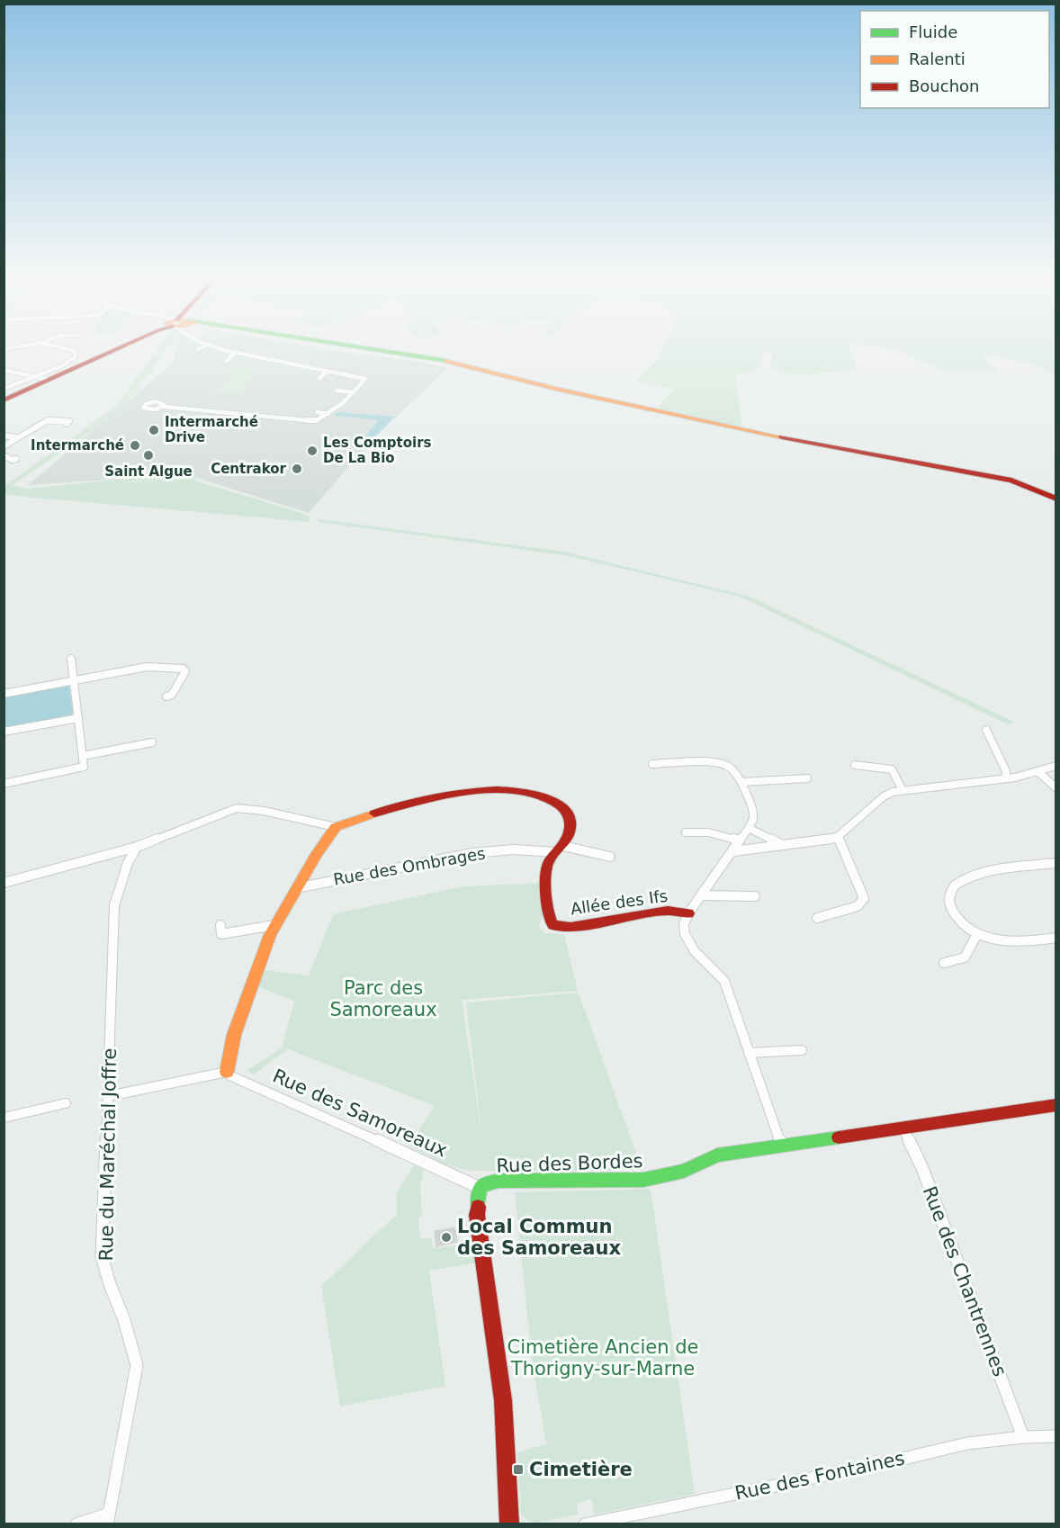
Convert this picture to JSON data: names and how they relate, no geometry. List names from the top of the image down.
{
  "streets": {
    "street": [
      "Rue des Ombrages",
      "Allée des Ifs",
      "Rue des Samoreaux",
      "Rue du Maréchal Joffre",
      "Rue des Bordes",
      "Rue des Chantrennes",
      "Rue des Fontaines"
    ]
  },
  "crossings": [
    ["Rue des Ombrages", "Allée des Ifs"],
    ["Rue des Samoreaux", "Rue des Bordes"],
    ["Rue des Bordes", "Rue des Chantrennes"],
    ["Rue des Chantrennes", "Rue des Fontaines"]
  ],
  "parks": ["Parc des Samoreaux", "Cimetière Ancien de Thorigny-sur-Marne"],
  "places": {
    "other": [
      "Intermarché Drive",
      "Intermarché",
      "Les Comptoirs De La Bio",
      "Saint Algue",
      "Centrakor",
      "Local Commun des Samoreaux"
    ],
    "transit": ["Cimetière"]
  },
  "legend": ["Fluide", "Ralenti", "Bouchon"]
}
